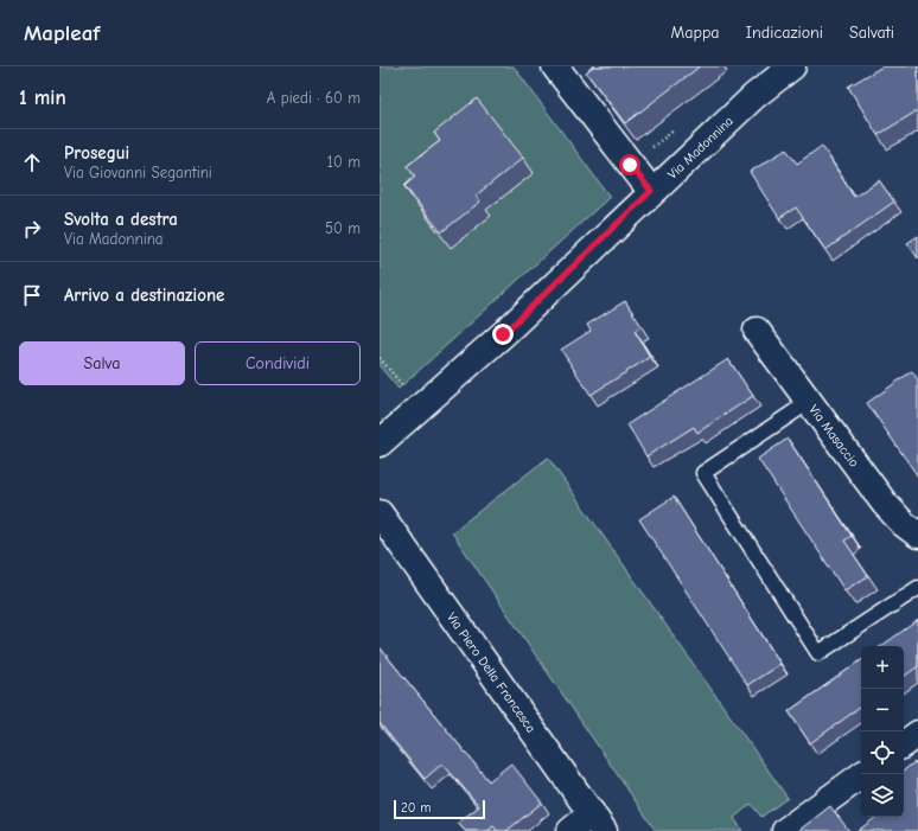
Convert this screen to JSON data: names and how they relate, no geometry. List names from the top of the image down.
{
  "streets": {
    "street": ["Via Madonnina", "Via Masaccio", "Via Piero Della Francesca"]
  },
  "scale_bar": "20 m",
  "page": {
    "header": "Mapleaf",
    "nav": ["Mappa", "Indicazioni", "Salvati"],
    "heading": ["1 min", "A piedi · 60 m"],
    "list": [
      ["Prosegui", "Via Giovanni Segantini", "10 m"],
      ["Svolta a destra", "Via Madonnina", "50 m"],
      "Arrivo a destinazione"
    ],
    "buttons": ["Salva", "Condividi"],
    "map_buttons": ["+", "−"],
    "scale": "20 m"
  }
}
